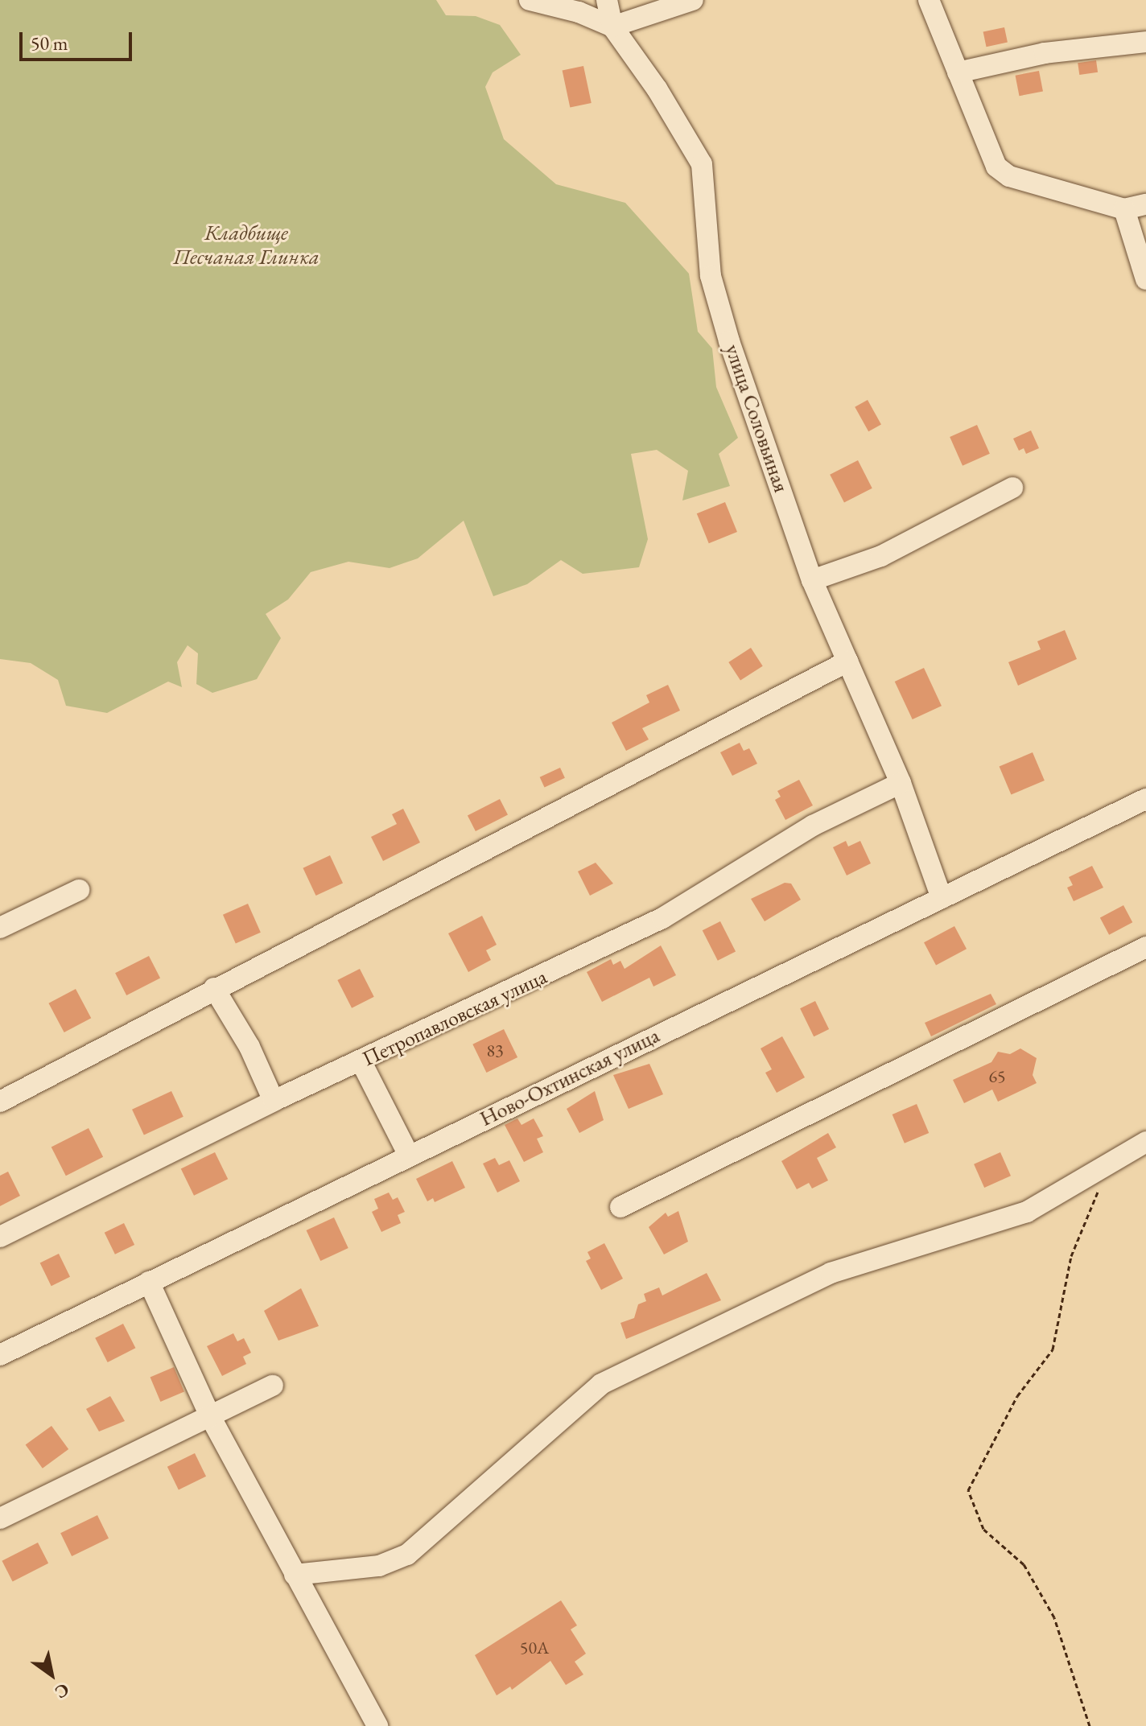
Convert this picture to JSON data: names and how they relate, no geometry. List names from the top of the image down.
{
  "streets": {
    "street": ["улица Соловьиная", "Петропавловская улица", "Ново-Охтинская улица"]
  },
  "crossings": [
    ["улица Соловьиная", "Петропавловская улица"],
    ["улица Соловьиная", "Ново-Охтинская улица"]
  ],
  "parks": ["Кладбище Песчаная Глинка"],
  "house_numbers": ["83", "65", "50А"],
  "scale_bar": "50 m",
  "north": "bottom right"
}
